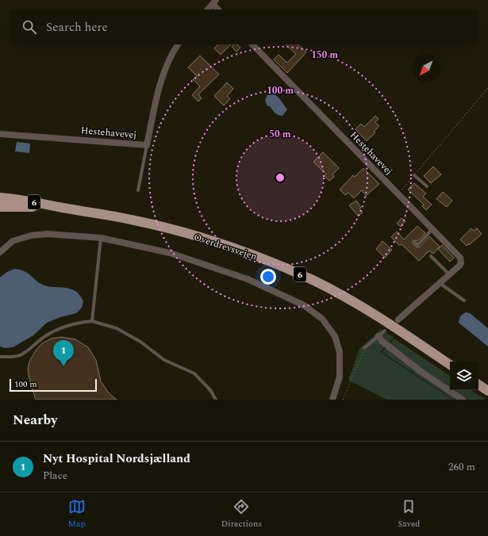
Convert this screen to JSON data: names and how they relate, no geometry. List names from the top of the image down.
{
  "streets": {
    "main road": ["6", "Overdrevsvejen"],
    "street": ["Hestehavevej"]
  },
  "scale_bar": "100 m",
  "north": "bottom left",
  "page": {
    "search": "Search here",
    "pins": "1",
    "scale": "100 m",
    "heading": "Nearby",
    "list": [
      {
        "mark": "1",
        "name": "Nyt Hospital Nordsjælland",
        "note": "Place",
        "value": "260 m"
      }
    ],
    "nav": ["Map", "Directions", "Saved"]
  },
  "rings": ["150 m", "100 m", "50 m"]
}
